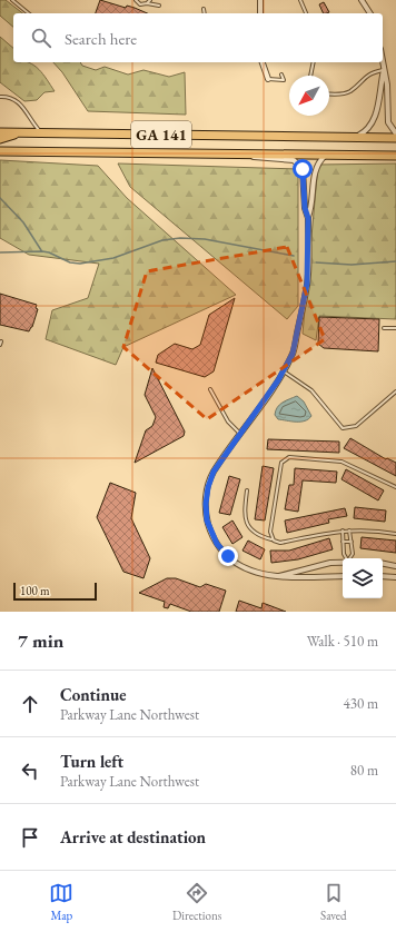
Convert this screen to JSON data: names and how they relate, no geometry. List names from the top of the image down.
{
  "streets": {
    "highway": ["GA 141"]
  },
  "scale_bar": "100 m",
  "north": "bottom left",
  "page": {
    "search": "Search here",
    "scale": "100 m",
    "heading": ["7 min", "Walk · 510 m"],
    "list": [
      ["Continue", "Parkway Lane Northwest", "430 m"],
      ["Turn left", "Parkway Lane Northwest", "80 m"],
      "Arrive at destination"
    ],
    "nav": ["Map", "Directions", "Saved"]
  }
}
